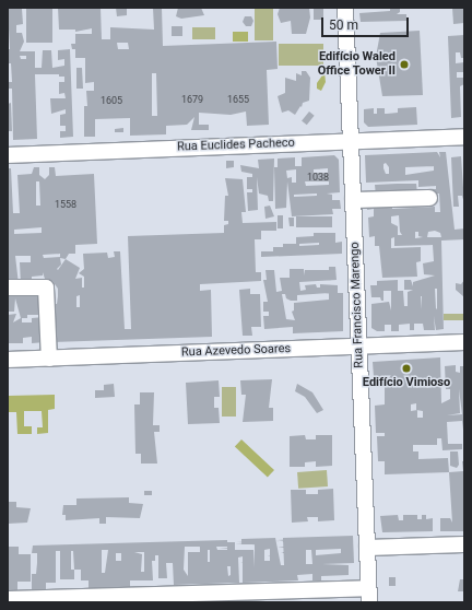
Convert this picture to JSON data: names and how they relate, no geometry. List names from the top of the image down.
{
  "streets": {
    "street": ["Rua Euclides Pacheco", "Rua Francisco Marengo", "Rua Azevedo Soares"]
  },
  "crossings": [
    ["Rua Euclides Pacheco", "Rua Francisco Marengo"],
    ["Rua Francisco Marengo", "Rua Azevedo Soares"]
  ],
  "places": ["Edifício Waled Office Tower II", "Edifício Vimioso"],
  "house_numbers": [
    "1679",
    "1655",
    "1605",
    "1038",
    "1558"
  ],
  "scale_bar": "50 m"
}
